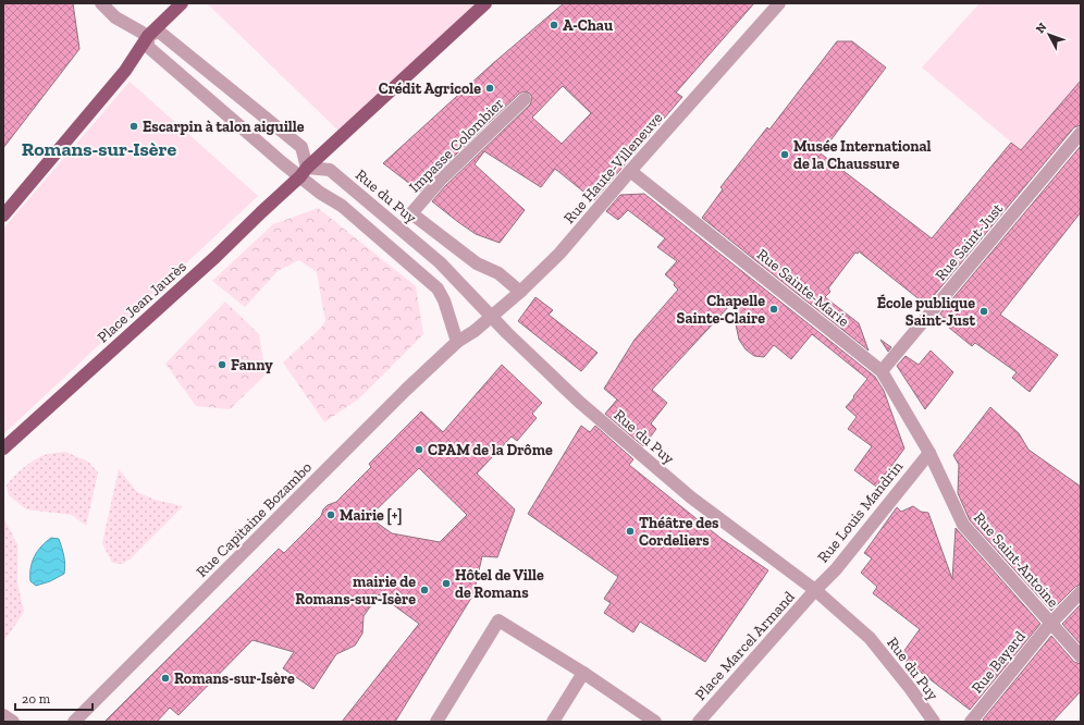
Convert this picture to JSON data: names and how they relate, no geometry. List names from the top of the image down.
{
  "streets": {
    "main road": ["Place Jean Jaurès"],
    "street": [
      "Impasse Colombier",
      "Rue Haute-Villeneuve",
      "Rue du Puy",
      "Rue Saint-Just",
      "Rue Sainte-Marie",
      "Rue Louis Mandrin",
      "Rue Capitaine Bozambo",
      "Rue Saint-Antoine",
      "Place Marcel Armand",
      "Rue Bayard"
    ]
  },
  "crossings": [
    ["Impasse Colombier", "Rue Haute-Villeneuve"],
    ["Rue Haute-Villeneuve", "Rue Sainte-Marie"],
    ["Rue Haute-Villeneuve", "Rue Capitaine Bozambo"],
    ["Rue du Puy", "Place Jean Jaurès"],
    ["Rue du Puy", "Rue Louis Mandrin"],
    ["Rue du Puy", "Place Marcel Armand"],
    ["Rue Saint-Just", "Rue Sainte-Marie"],
    ["Rue Sainte-Marie", "Rue Louis Mandrin"],
    ["Rue Sainte-Marie", "Rue Saint-Antoine"],
    ["Rue Louis Mandrin", "Rue Saint-Antoine"],
    ["Rue Louis Mandrin", "Place Marcel Armand"],
    ["Rue Saint-Antoine", "Rue Bayard"]
  ],
  "districts": ["Romans-sur-Isère"],
  "places": [
    "A-Chau",
    "Crédit Agricole",
    "Escarpin à talon aiguille",
    "Musée International de la Chaussure",
    "Chapelle Sainte-Claire",
    "École publique Saint-Just",
    "Fanny",
    "CPAM de la Drôme",
    "Mairie [+]",
    "Théâtre des Cordeliers",
    "Hôtel de Ville de Romans",
    "mairie de Romans-sur-Isère",
    "Romans-sur-Isère"
  ],
  "scale_bar": "20 m",
  "north": "top left"
}
